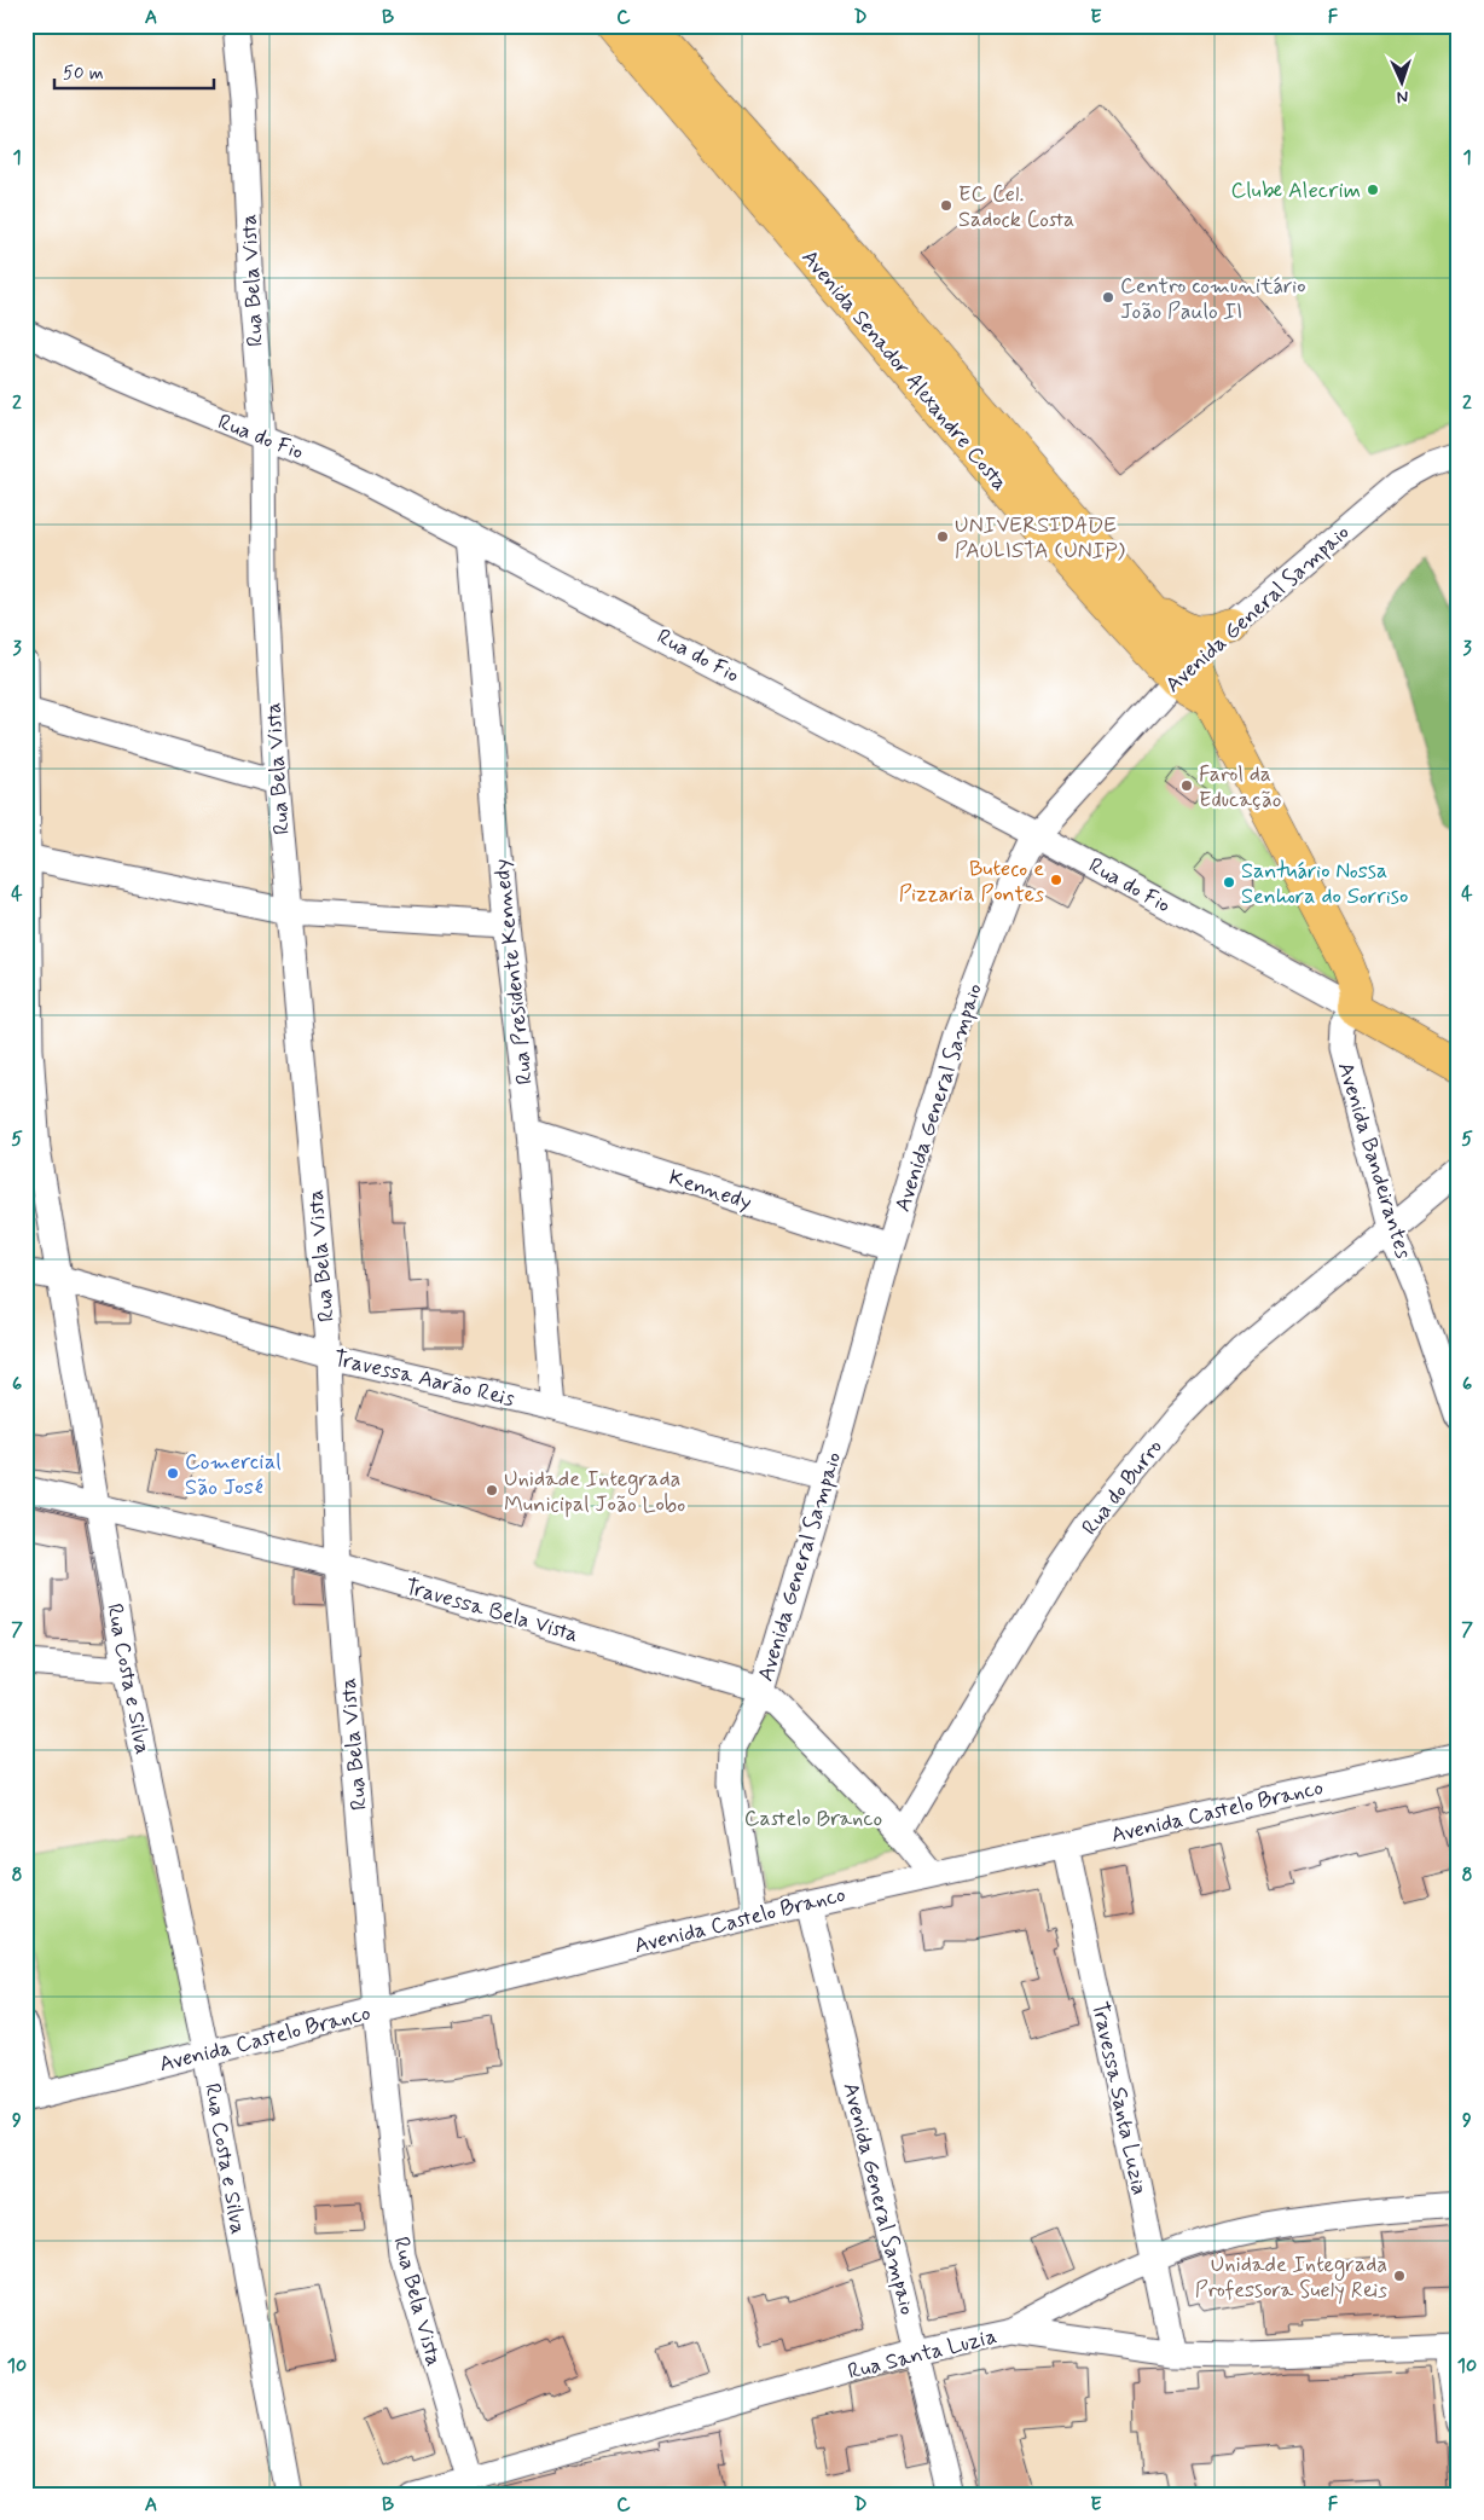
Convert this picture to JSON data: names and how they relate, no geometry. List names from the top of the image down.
{
  "streets": {
    "main road": ["Avenida Senador Alexandre Costa"],
    "street": [
      "Rua Bela Vista",
      "Rua do Fio",
      "Avenida General Sampaio",
      "Rua Presidente Kennedy",
      "Avenida Bandeirantes",
      "Kennedy",
      "Travessa Aarão Reis",
      "Rua do Burro",
      "Travessa Bela Vista",
      "Rua Costa e Silva",
      "Avenida Castelo Branco",
      "Travessa Santa Luzia",
      "Rua Santa Luzia"
    ]
  },
  "crossings": [
    ["Rua Bela Vista", "Rua do Fio"],
    ["Rua Bela Vista", "Travessa Aarão Reis"],
    ["Rua Bela Vista", "Travessa Bela Vista"],
    ["Rua Bela Vista", "Avenida Castelo Branco"],
    ["Rua Bela Vista", "Rua Santa Luzia"],
    ["Avenida Senador Alexandre Costa", "Rua do Fio"],
    ["Avenida Senador Alexandre Costa", "Avenida General Sampaio"],
    ["Avenida Senador Alexandre Costa", "Avenida Bandeirantes"],
    ["Rua do Fio", "Avenida General Sampaio"],
    ["Rua do Fio", "Rua Presidente Kennedy"],
    ["Rua do Fio", "Avenida Bandeirantes"],
    ["Avenida General Sampaio", "Kennedy"],
    ["Avenida General Sampaio", "Travessa Aarão Reis"],
    ["Avenida General Sampaio", "Travessa Bela Vista"],
    ["Avenida General Sampaio", "Avenida Castelo Branco"],
    ["Avenida General Sampaio", "Rua Santa Luzia"],
    ["Rua Presidente Kennedy", "Kennedy"],
    ["Rua Presidente Kennedy", "Travessa Aarão Reis"],
    ["Avenida Bandeirantes", "Rua do Burro"],
    ["Travessa Aarão Reis", "Rua Costa e Silva"],
    ["Rua do Burro", "Travessa Bela Vista"],
    ["Travessa Bela Vista", "Rua Costa e Silva"],
    ["Rua Costa e Silva", "Avenida Castelo Branco"],
    ["Avenida Castelo Branco", "Travessa Santa Luzia"],
    ["Travessa Santa Luzia", "Rua Santa Luzia"]
  ],
  "parks": ["Castelo Branco"],
  "places": [
    "Clube Alecrim",
    "EC Cel. Sadock Costa",
    "Centro comunitário João Paulo II",
    "UNIVERSIDADE PAULISTA (UNIP)",
    "Farol da Educação",
    "Buteco e Pizzaria Pontes",
    "Santuário Nossa Senhora do Sorriso",
    "Comercial São José",
    "Unidade Integrada Municipal João Lobo",
    "Unidade Integrada Professora Suely Reis"
  ],
  "scale_bar": "50 m",
  "north": "bottom",
  "grid": {
    "columns": [
      "A",
      "B",
      "C",
      "D",
      "E",
      "F"
    ],
    "rows": [
      "1",
      "2",
      "3",
      "4",
      "5",
      "6",
      "7",
      "8",
      "9",
      "10"
    ]
  }
}
